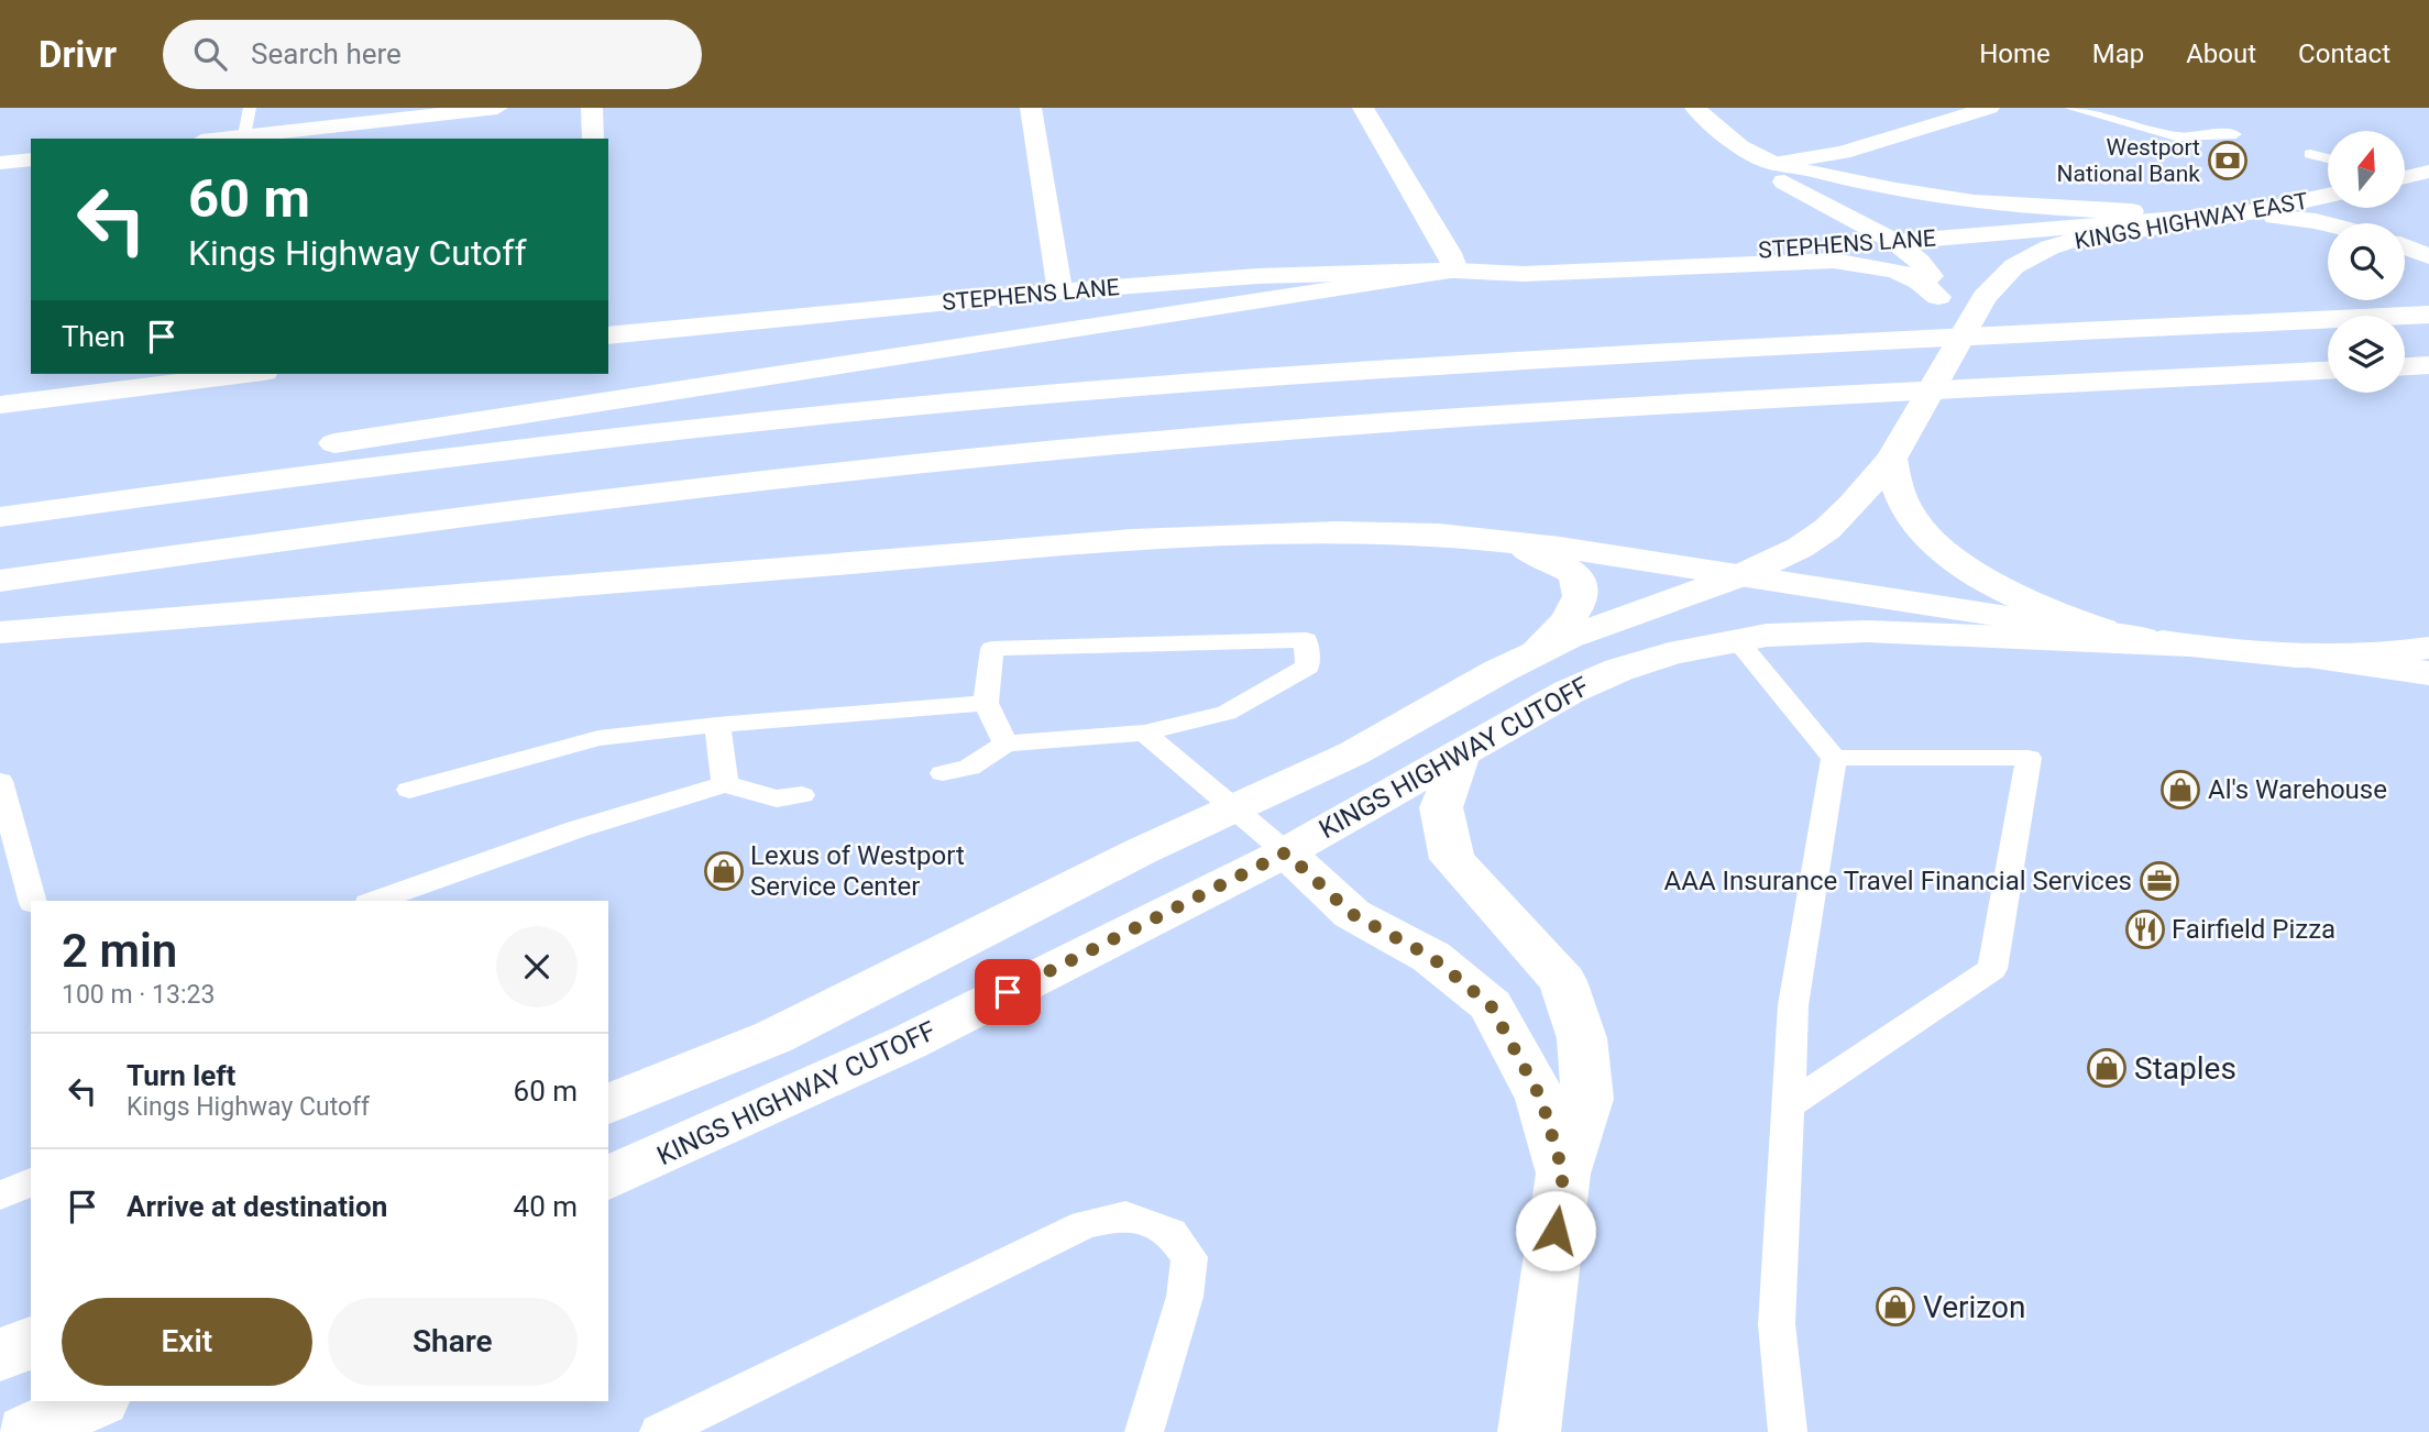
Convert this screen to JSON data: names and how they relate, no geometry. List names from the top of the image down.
{
  "streets": {
    "main road": ["KINGS HIGHWAY EAST", "STEPHENS LANE", "KINGS HIGHWAY CUTOFF"]
  },
  "crossings": [
    ["KINGS HIGHWAY EAST", "STEPHENS LANE"],
    ["KINGS HIGHWAY EAST", "KINGS HIGHWAY CUTOFF"]
  ],
  "places": {
    "bank": ["Westport National Bank"],
    "shop": [
      "Al's Warehouse",
      "Lexus of Westport Service Center",
      "Staples",
      "Verizon"
    ],
    "office": ["AAA Insurance Travel Financial Services"],
    "restaurant": ["Fairfield Pizza"]
  },
  "north": "top",
  "page": {
    "header": "Drivr",
    "search": "Search here",
    "nav": [
      "Home",
      "Map",
      "About",
      "Contact"
    ],
    "turn": ["60 m", "Kings Highway Cutoff"],
    "then": "Then",
    "heading": ["2 min", "100 m · 13:23"],
    "list": [
      {
        "name": "Turn left",
        "note": "Kings Highway Cutoff",
        "value": "60 m"
      },
      {
        "name": "Arrive at destination",
        "value": "40 m"
      }
    ],
    "buttons": ["Exit", "Share"]
  }
}
